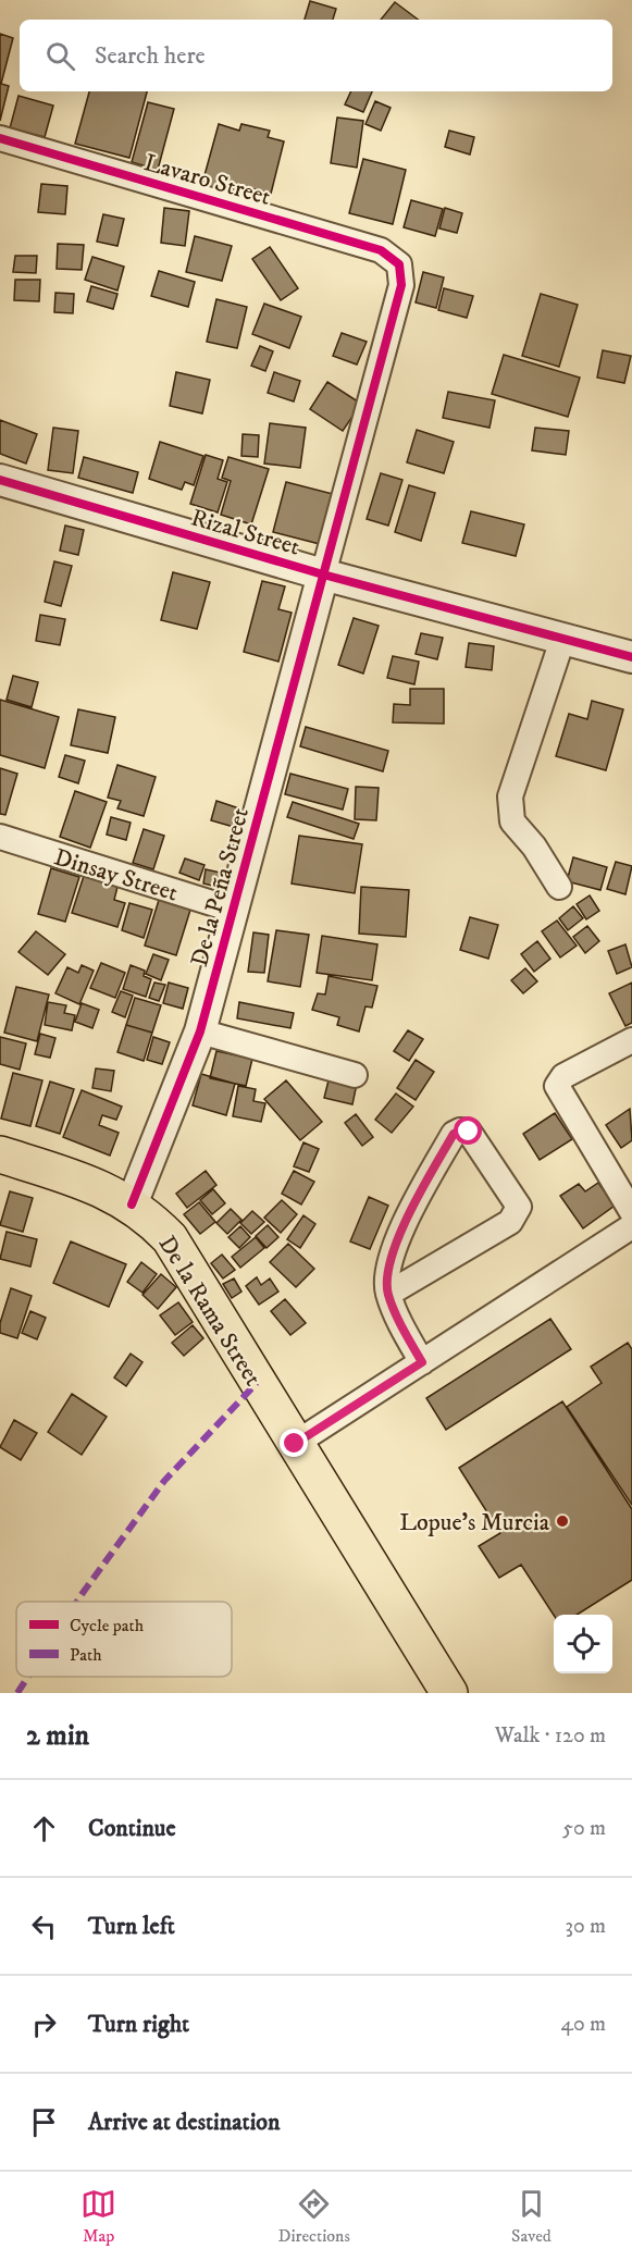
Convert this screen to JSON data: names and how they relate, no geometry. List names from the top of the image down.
{
  "streets": {
    "highway": ["De la Rama Street"],
    "street": [
      "Lavaro Street",
      "Rizal Street",
      "Dinsay Street",
      "De la Peña Street"
    ]
  },
  "crossings": [
    ["Lavaro Street", "Rizal Street"],
    ["Lavaro Street", "De la Peña Street"],
    ["Rizal Street", "De la Peña Street"],
    ["Dinsay Street", "De la Peña Street"],
    ["De la Peña Street", "De la Rama Street"]
  ],
  "places": ["Lopue's Murcia"],
  "legend": ["Cycle path", "Path"],
  "page": {
    "search": "Search here",
    "heading": ["2 min", "Walk · 120 m"],
    "list": [
      ["Continue", "50 m"],
      ["Turn left", "30 m"],
      ["Turn right", "40 m"],
      "Arrive at destination"
    ],
    "nav": ["Map", "Directions", "Saved"]
  }
}
